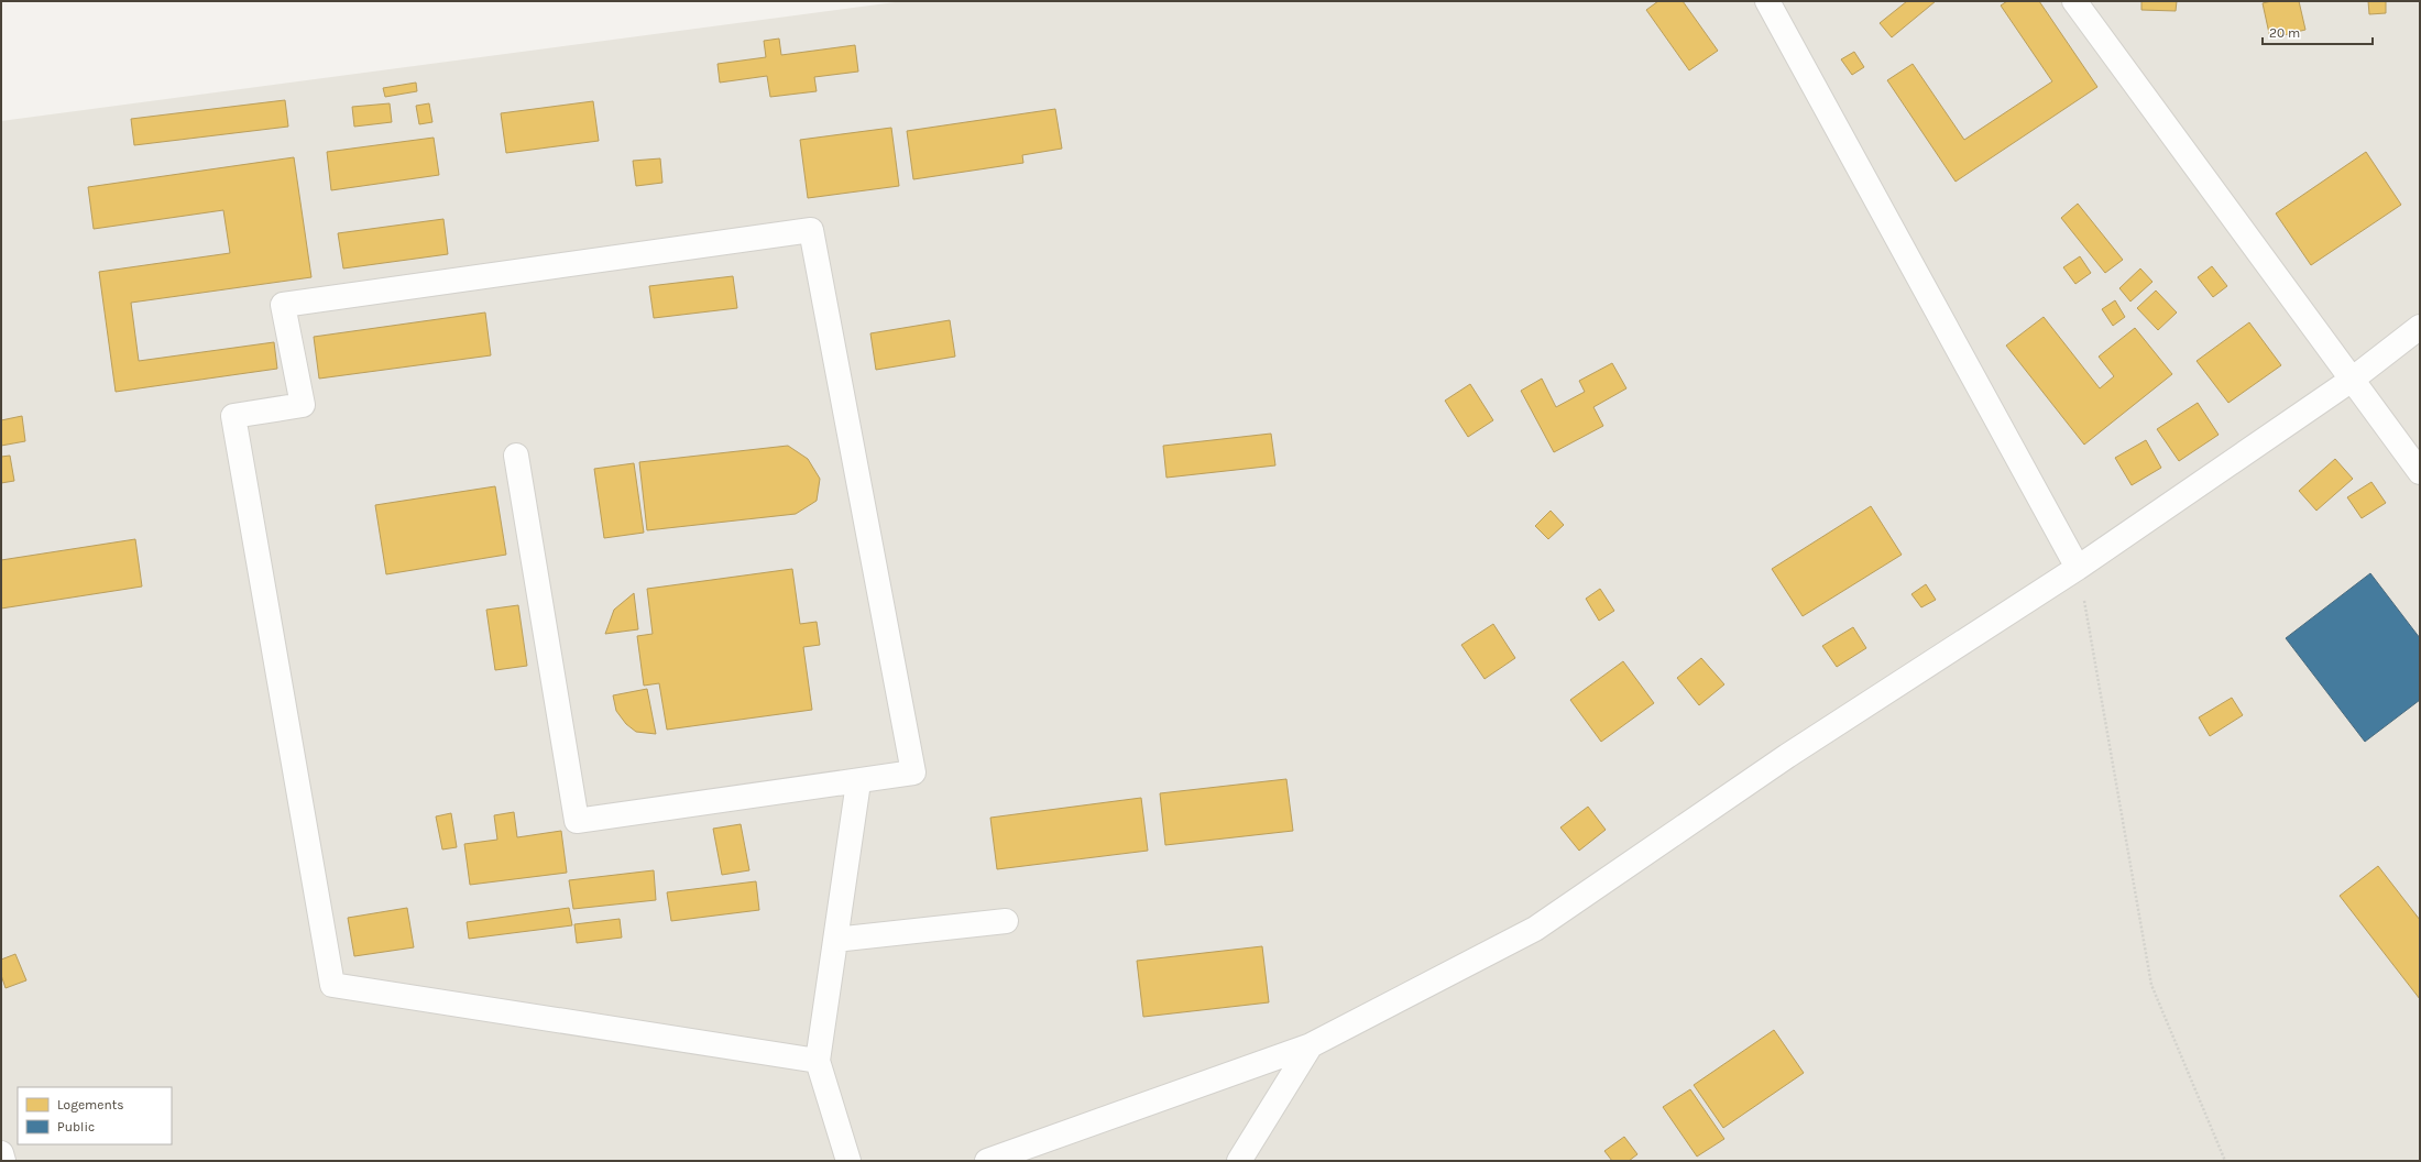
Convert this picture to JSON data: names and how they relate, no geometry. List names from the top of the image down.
{
  "legend": ["Logements", "Public"],
  "scale_bar": "20 m"
}
